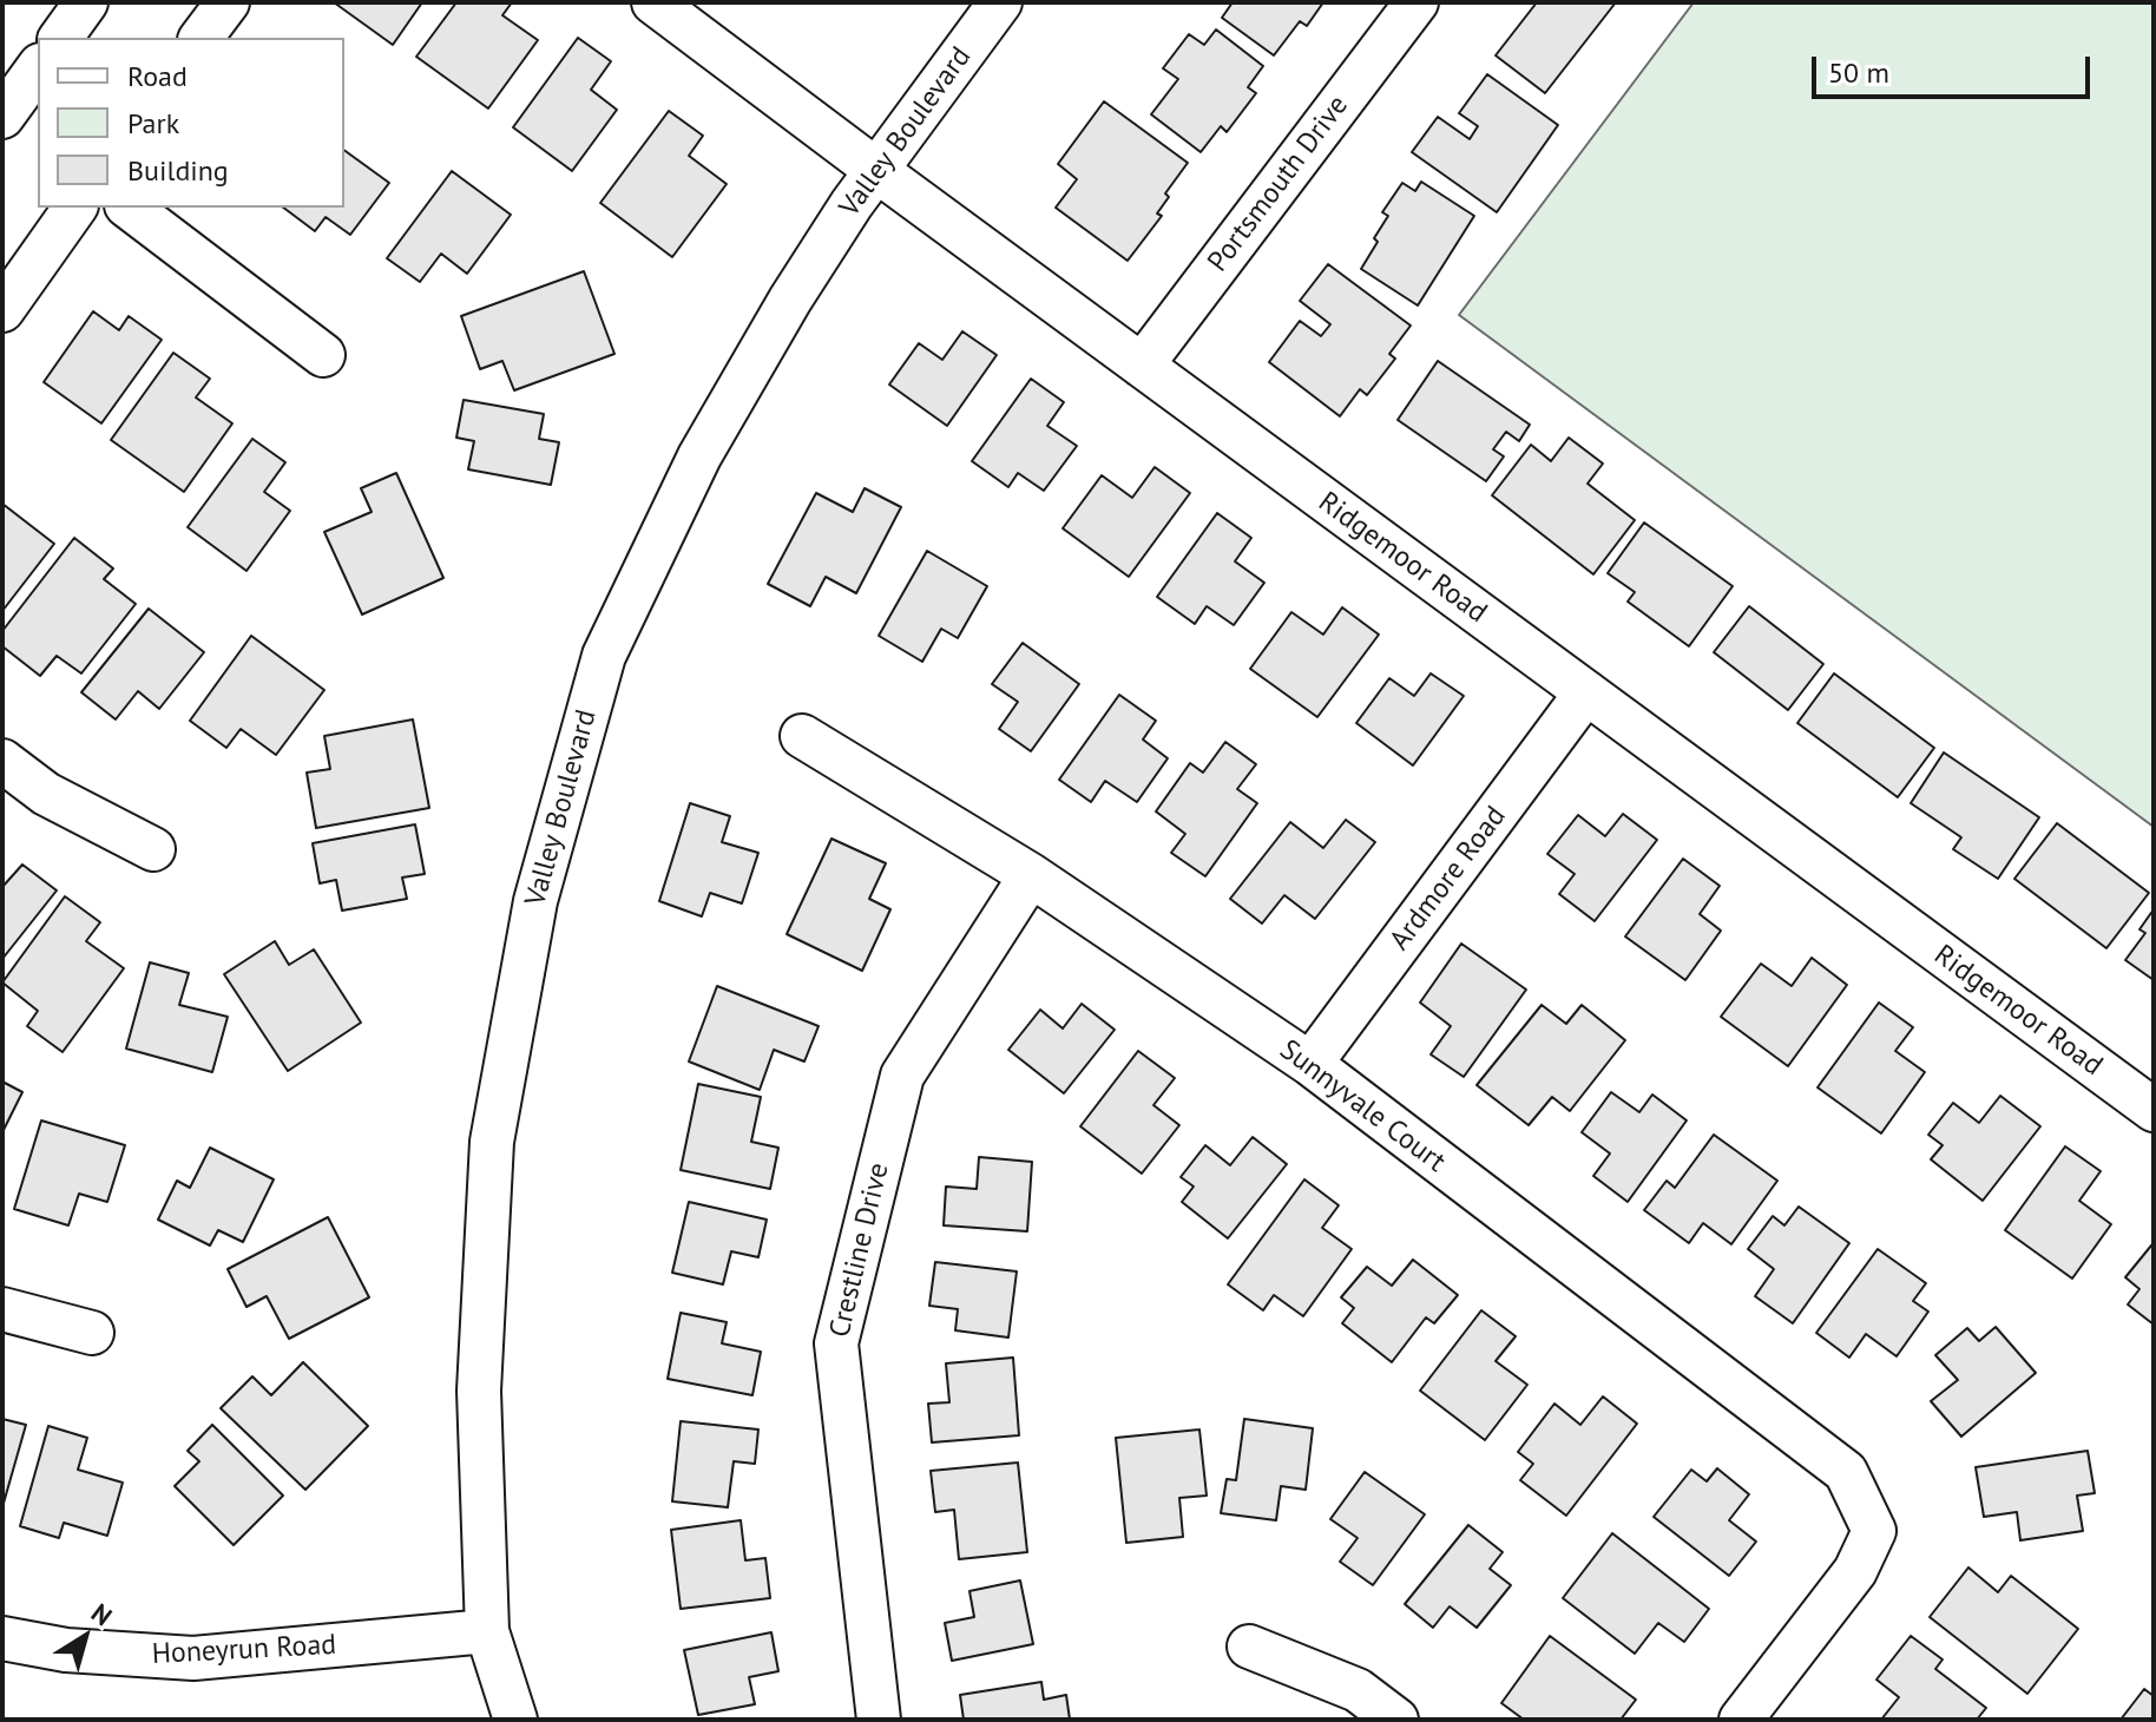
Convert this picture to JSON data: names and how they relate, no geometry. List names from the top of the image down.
{
  "streets": {
    "street": [
      "Valley Boulevard",
      "Portsmouth Drive",
      "Ridgemoor Road",
      "Ardmore Road",
      "Sunnyvale Court",
      "Crestline Drive",
      "Honeyrun Road"
    ]
  },
  "crossings": [
    ["Valley Boulevard", "Ridgemoor Road"],
    ["Valley Boulevard", "Honeyrun Road"],
    ["Portsmouth Drive", "Ridgemoor Road"],
    ["Ridgemoor Road", "Ardmore Road"],
    ["Ardmore Road", "Sunnyvale Court"],
    ["Sunnyvale Court", "Crestline Drive"]
  ],
  "legend": ["Road", "Park", "Building"],
  "scale_bar": "50 m",
  "north": "top right"
}
